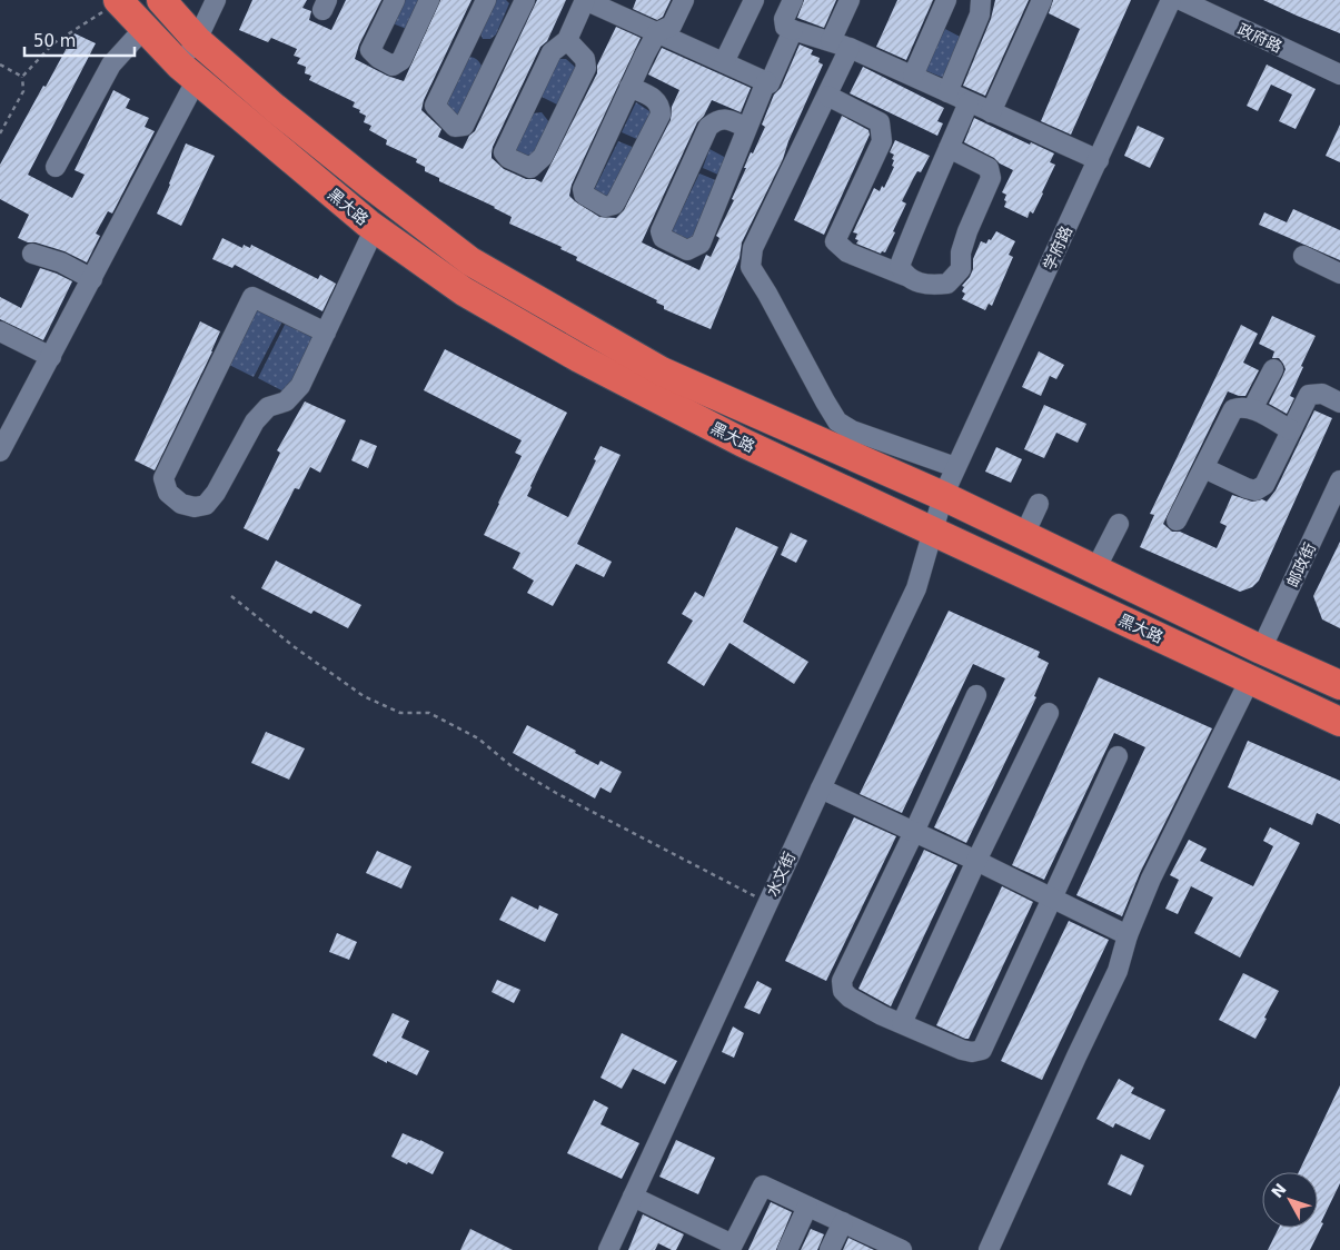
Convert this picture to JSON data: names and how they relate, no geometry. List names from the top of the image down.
{
  "streets": {
    "highway": ["黑大路"],
    "street": [
      "政府路",
      "学府路",
      "邮政街",
      "水文街"
    ]
  },
  "crossings": [
    ["黑大路", "学府路"],
    ["黑大路", "邮政街"],
    ["黑大路", "水文街"],
    ["学府路", "水文街"]
  ],
  "scale_bar": "50 m",
  "north": "top left"
}
